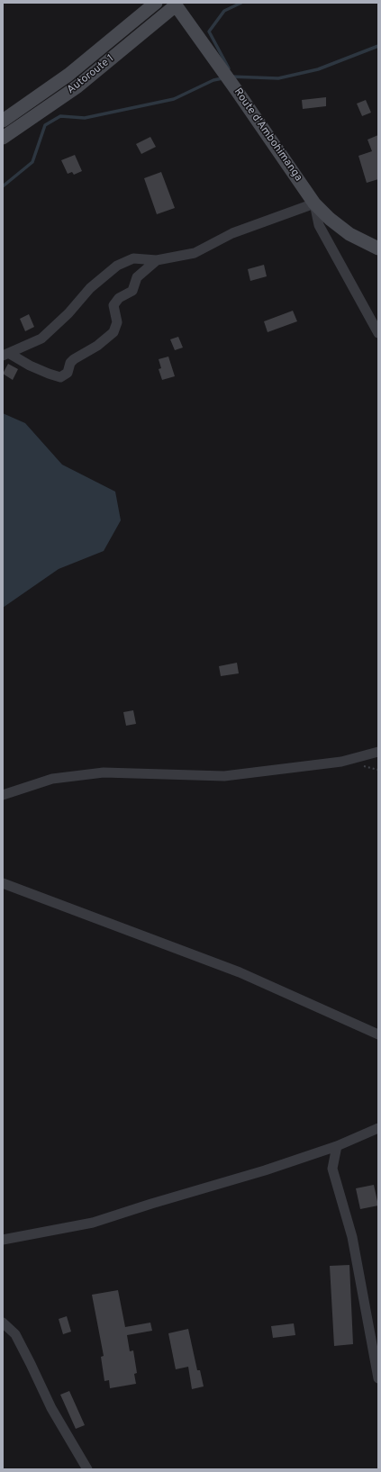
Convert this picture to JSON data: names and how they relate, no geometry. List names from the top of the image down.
{
  "streets": {
    "main road": ["Autoroute 1", "Route d'Ambohimanga"]
  },
  "crossings": [
    ["Autoroute 1", "Route d'Ambohimanga"]
  ]
}
